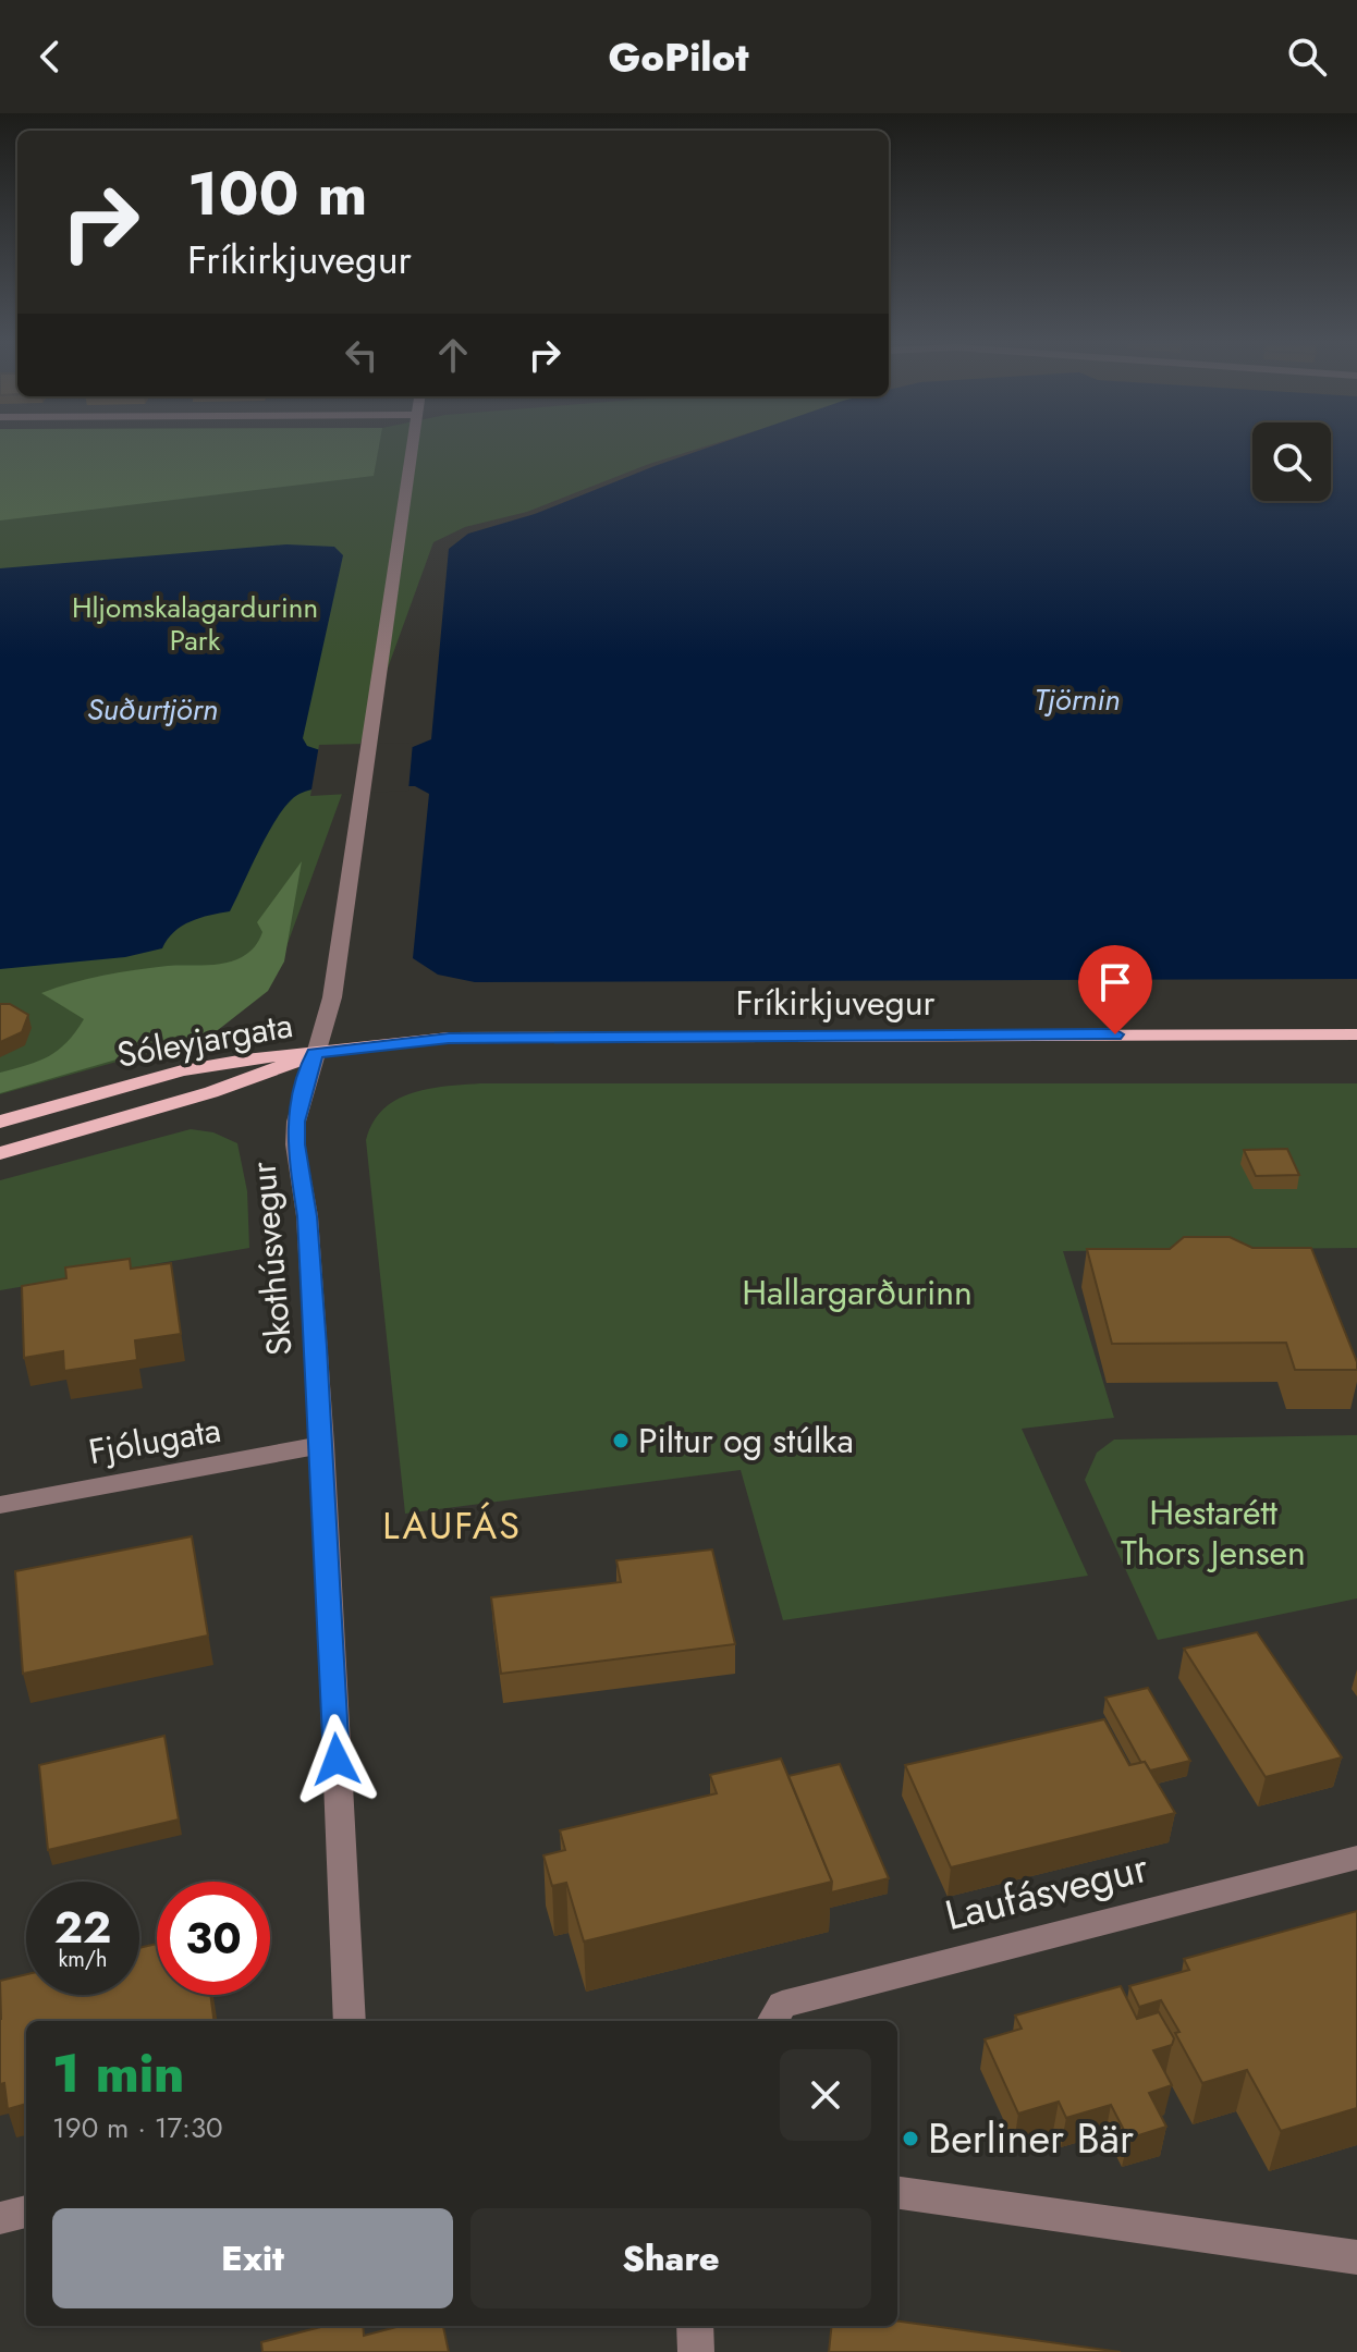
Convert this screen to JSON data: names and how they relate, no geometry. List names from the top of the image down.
{
  "streets": {
    "main road": ["Fríkirkjuvegur", "Sóleyjargata"],
    "street": ["Skothúsvegur", "Fjólugata", "Laufásvegur"]
  },
  "crossings": [
    ["Fríkirkjuvegur", "Sóleyjargata"],
    ["Fríkirkjuvegur", "Skothúsvegur"],
    ["Sóleyjargata", "Skothúsvegur"],
    ["Skothúsvegur", "Fjólugata"]
  ],
  "districts": ["LAUFÁS"],
  "water": ["Tjörnin", "Suðurtjörn"],
  "parks": ["Hljomskalagardurinn Park", "Hallargarðurinn", "Hestarétt Thors Jensen"],
  "places": ["Piltur og stúlka", "Berliner Bär"],
  "page": {
    "header": "GoPilot",
    "turn": ["100 m", "Fríkirkjuvegur"],
    "speed": "22 km/h",
    "limit": "30",
    "heading": ["1 min", "190 m · 17:30"],
    "buttons": ["Exit", "Share"]
  }
}
